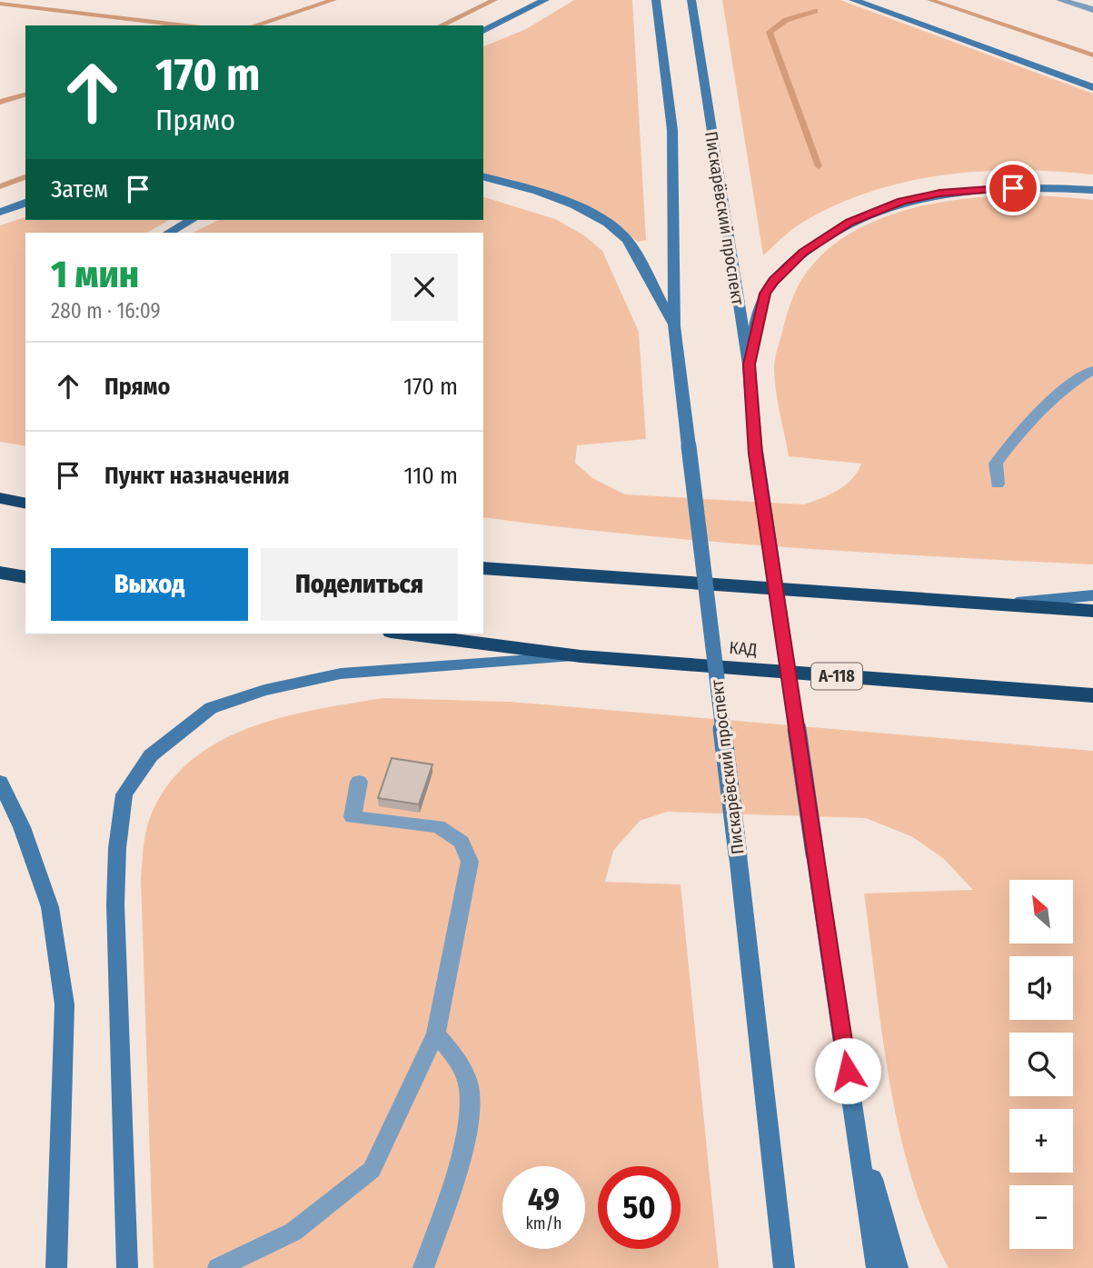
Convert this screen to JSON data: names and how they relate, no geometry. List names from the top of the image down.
{
  "streets": {
    "highway": ["КАД", "А-118"],
    "main road": ["Пискарёвский проспект"]
  },
  "north": "top left",
  "page": {
    "turn": ["170 m", "Прямо"],
    "then": "Затем",
    "heading": ["1 мин", "280 m · 16:09"],
    "list": [
      {
        "name": "Прямо",
        "value": "170 m"
      },
      {
        "name": "Пункт назначения",
        "value": "110 m"
      }
    ],
    "buttons": ["Выход", "Поделиться"],
    "map_buttons": ["+", "−"],
    "speed": "49 km/h",
    "limit": "50"
  }
}
